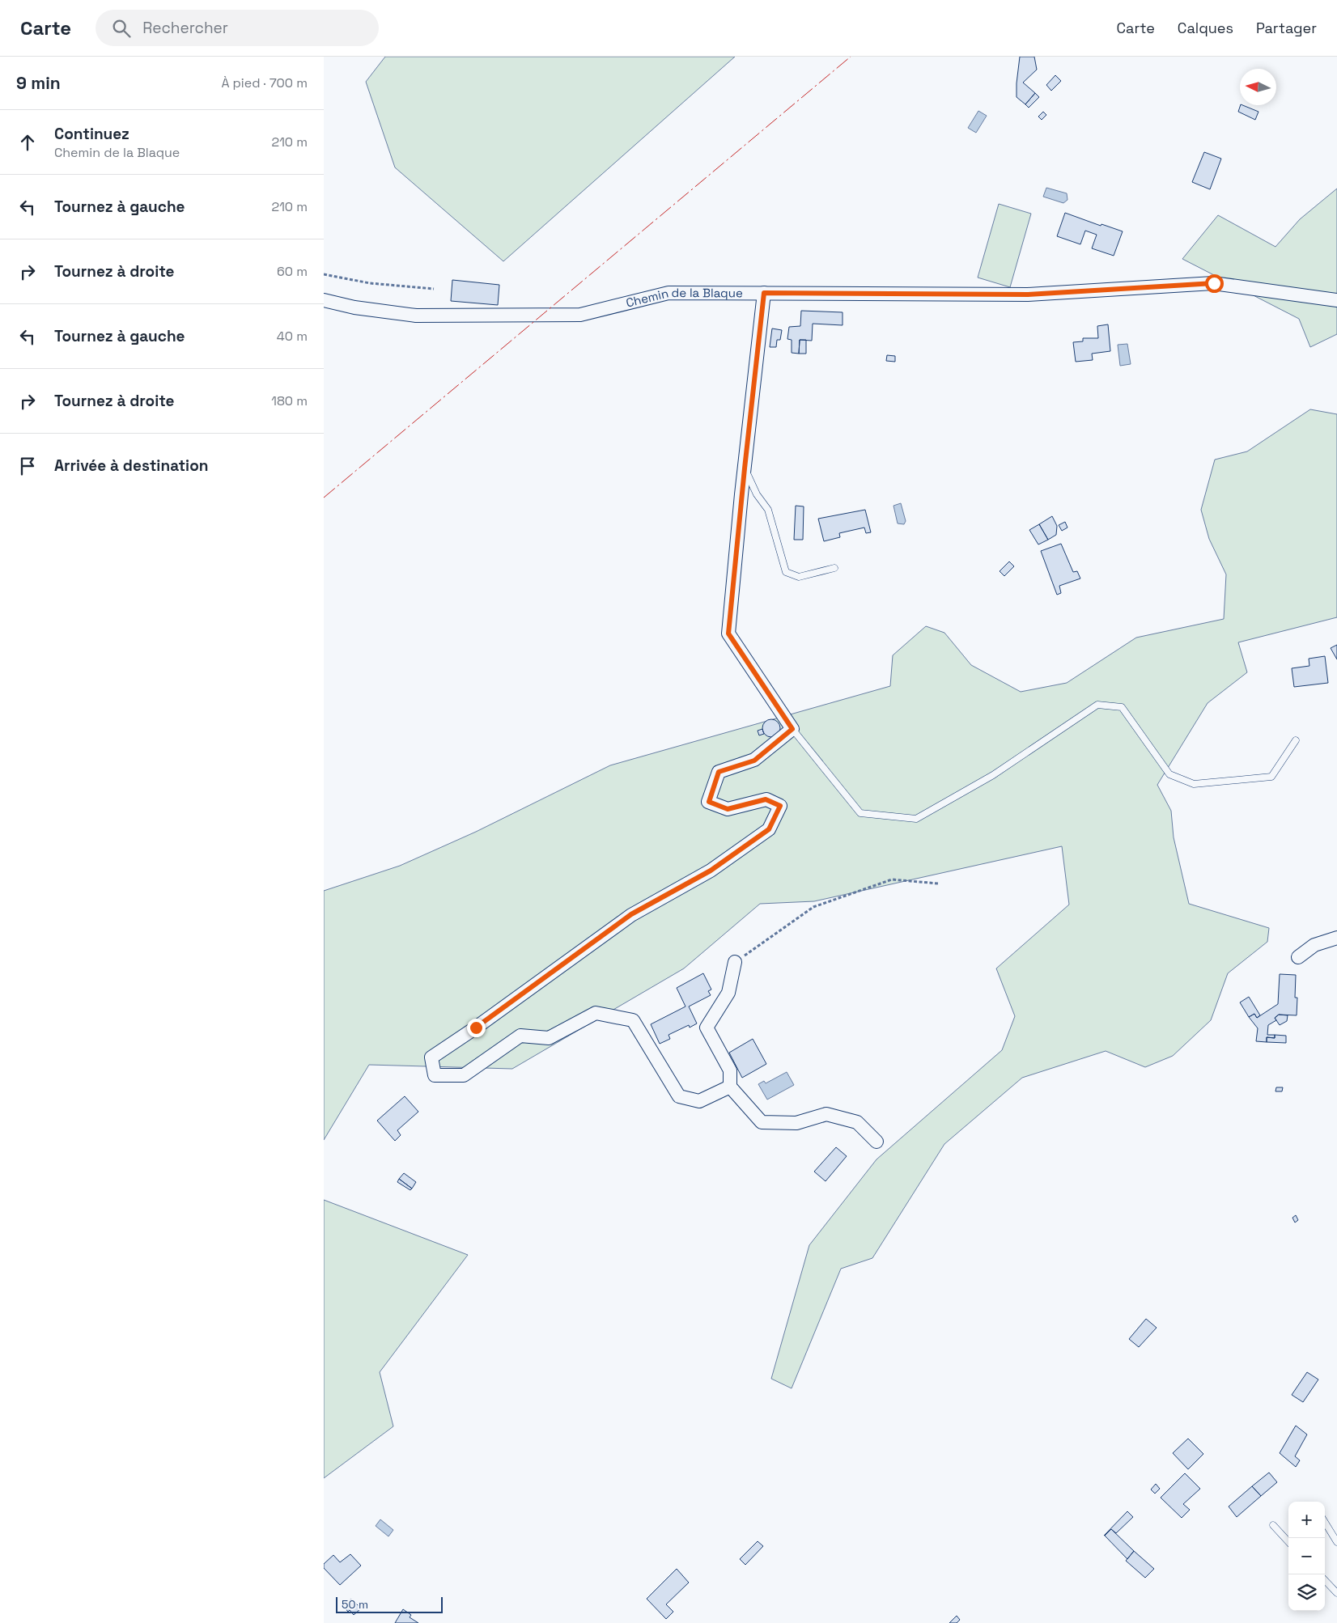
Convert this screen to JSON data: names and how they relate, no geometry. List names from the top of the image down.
{
  "streets": {
    "street": ["Chemin de la Blaque"]
  },
  "scale_bar": "50 m",
  "north": "left",
  "page": {
    "header": "Carte",
    "search": "Rechercher",
    "nav": ["Carte", "Calques", "Partager"],
    "heading": ["9 min", "À pied · 700 m"],
    "list": [
      ["Continuez", "Chemin de la Blaque", "210 m"],
      ["Tournez à gauche", "210 m"],
      ["Tournez à droite", "60 m"],
      ["Tournez à gauche", "40 m"],
      ["Tournez à droite", "180 m"],
      "Arrivée à destination"
    ],
    "map_buttons": ["+", "−"],
    "scale": "50 m"
  }
}
